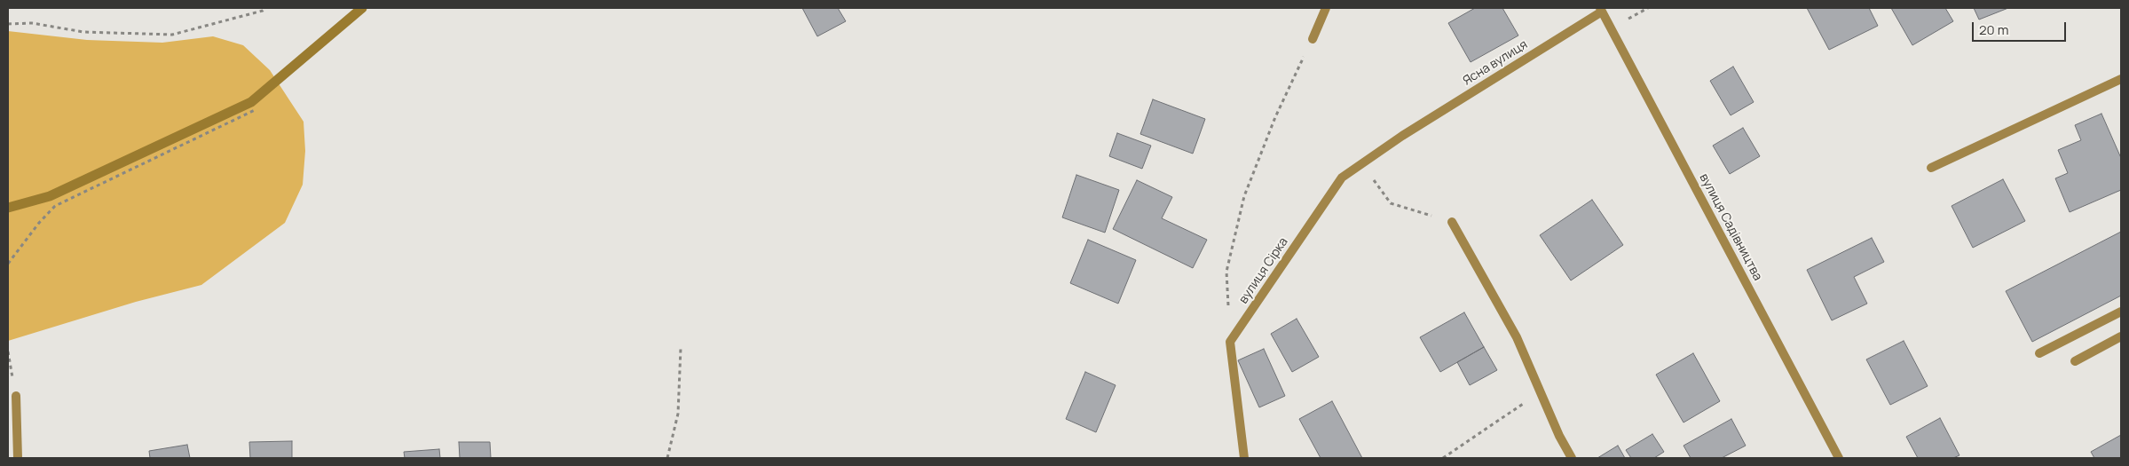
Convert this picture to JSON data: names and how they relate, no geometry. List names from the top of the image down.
{
  "streets": {
    "street": ["Ясна вулиця", "вулиця Садівництва", "вулиця Сірка"]
  },
  "crossings": [
    ["Ясна вулиця", "вулиця Садівництва"],
    ["Ясна вулиця", "вулиця Сірка"]
  ],
  "scale_bar": "20 m"
}
